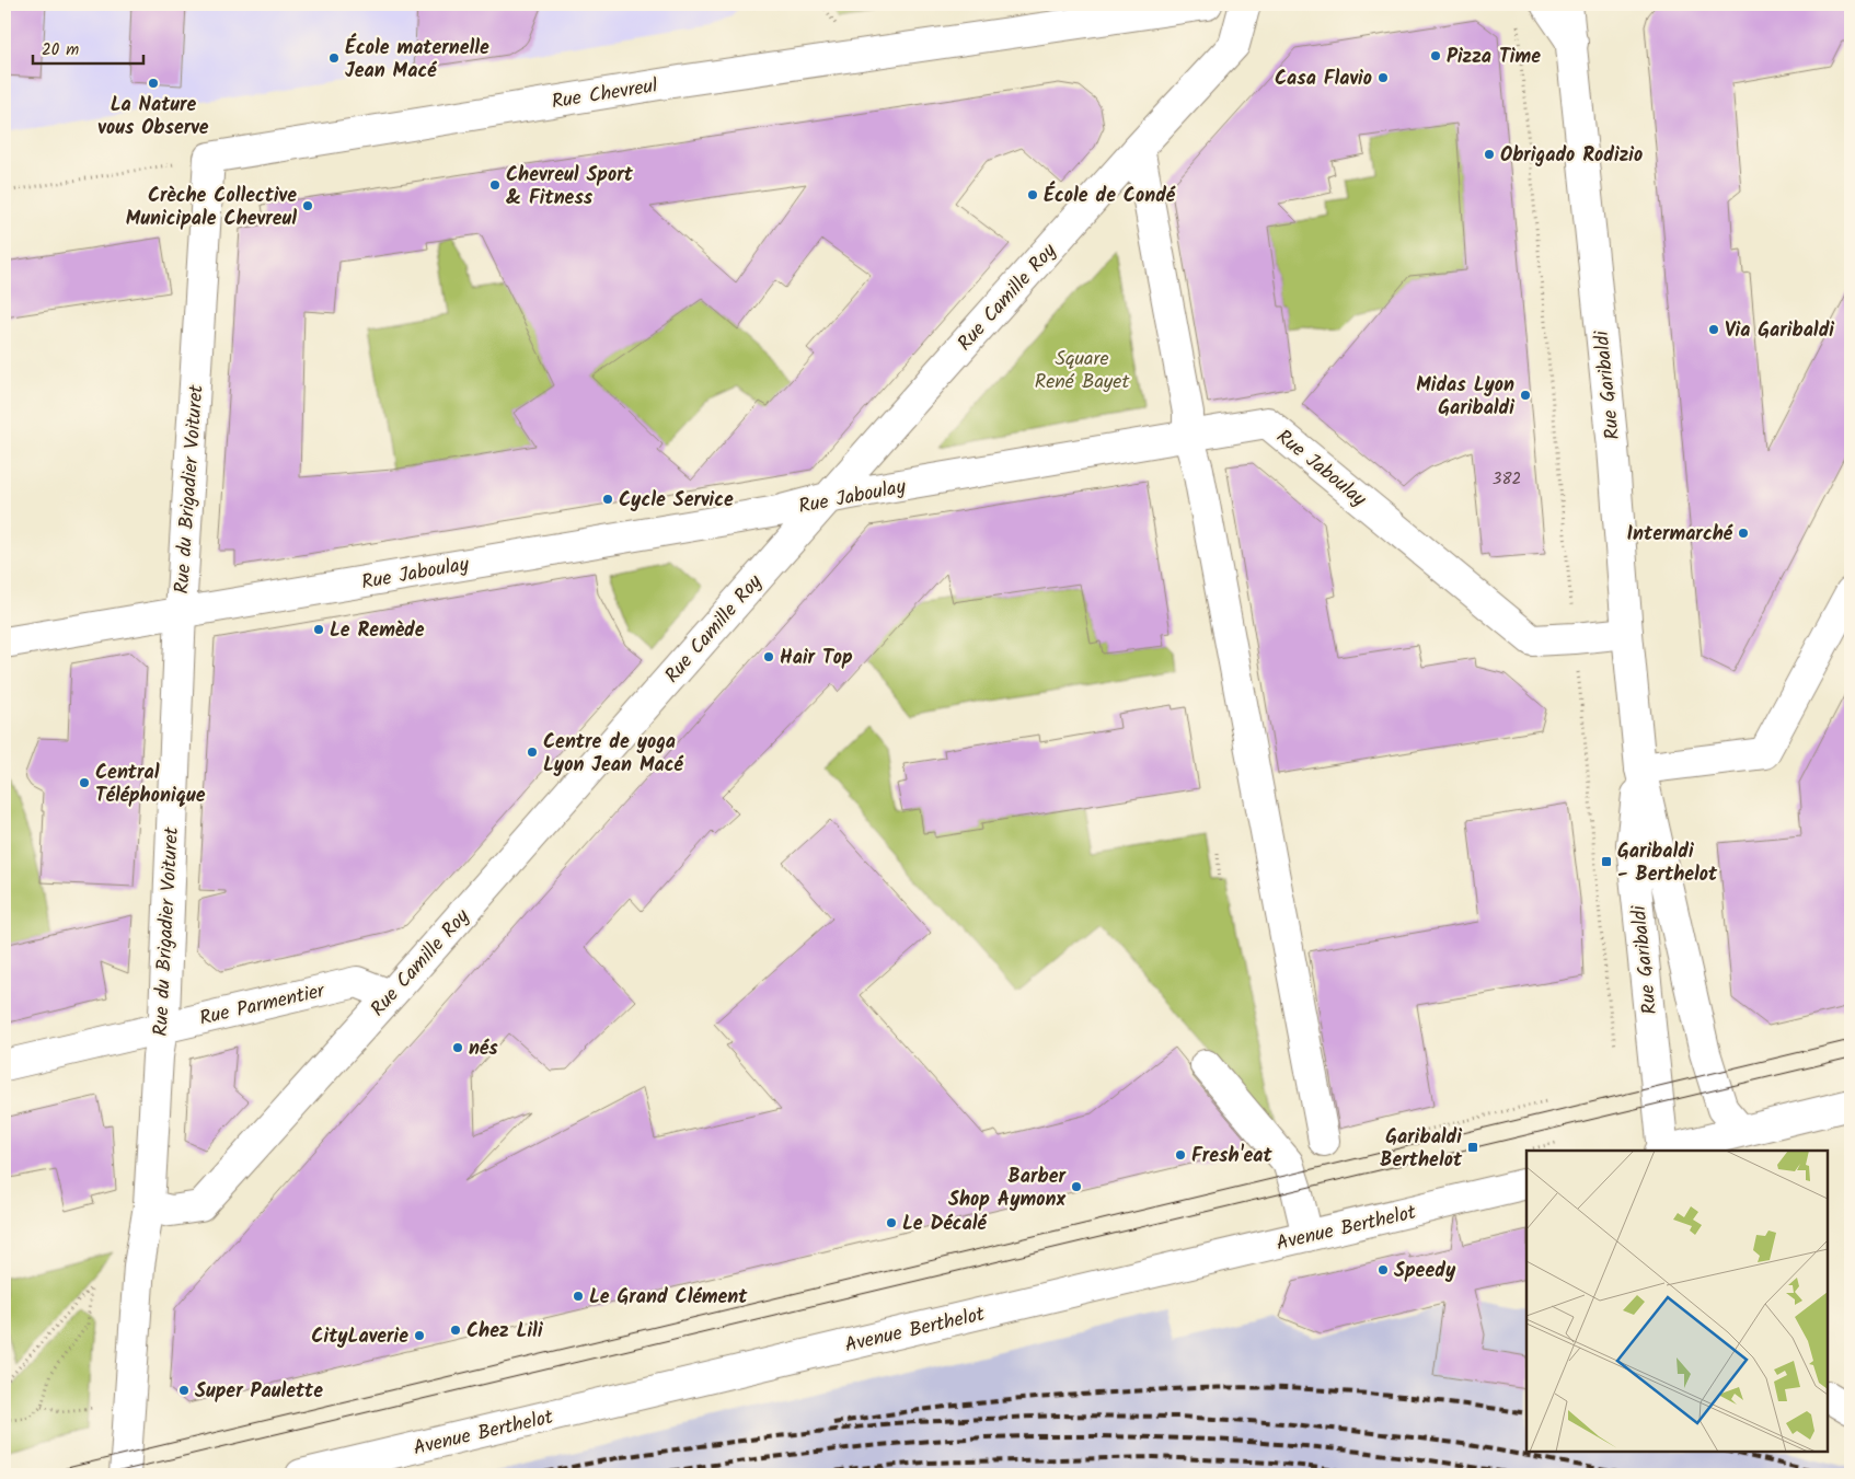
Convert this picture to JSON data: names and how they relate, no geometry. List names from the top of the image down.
{
  "streets": {
    "street": [
      "Rue Chevreul",
      "Rue Camille Roy",
      "Rue Garibaldi",
      "Rue Jaboulay",
      "Rue du Brigadier Voituret",
      "Rue Parmentier",
      "Avenue Berthelot"
    ]
  },
  "crossings": [
    ["Rue Chevreul", "Rue du Brigadier Voituret"],
    ["Rue Camille Roy", "Rue Jaboulay"],
    ["Rue Camille Roy", "Rue du Brigadier Voituret"],
    ["Rue Camille Roy", "Rue Parmentier"],
    ["Rue Garibaldi", "Rue Jaboulay"],
    ["Rue Jaboulay", "Rue du Brigadier Voituret"],
    ["Rue du Brigadier Voituret", "Rue Parmentier"]
  ],
  "parks": ["Square René Bayet"],
  "places": {
    "other": [
      "Pizza Time",
      "École maternelle Jean Macé",
      "Casa Flavio",
      "La Nature vous Observe",
      "Obrigado Rodizio",
      "Chevreul Sport & Fitness",
      "École de Condé",
      "Crèche Collective Municipale Chevreul",
      "Via Garibaldi",
      "Midas Lyon Garibaldi",
      "Cycle Service",
      "Intermarché",
      "Le Remède",
      "Hair Top",
      "Centre de yoga Lyon Jean Macé",
      "Central Téléphonique",
      "nés",
      "Fresh'eat",
      "Barber Shop Aymonx",
      "Le Décalé",
      "Speedy",
      "Le Grand Clément",
      "Chez Lili",
      "CityLaverie",
      "Super Paulette"
    ],
    "transit": ["Garibaldi - Berthelot", "Garibaldi Berthelot"]
  },
  "house_numbers": ["382"],
  "scale_bar": "20 m"
}
